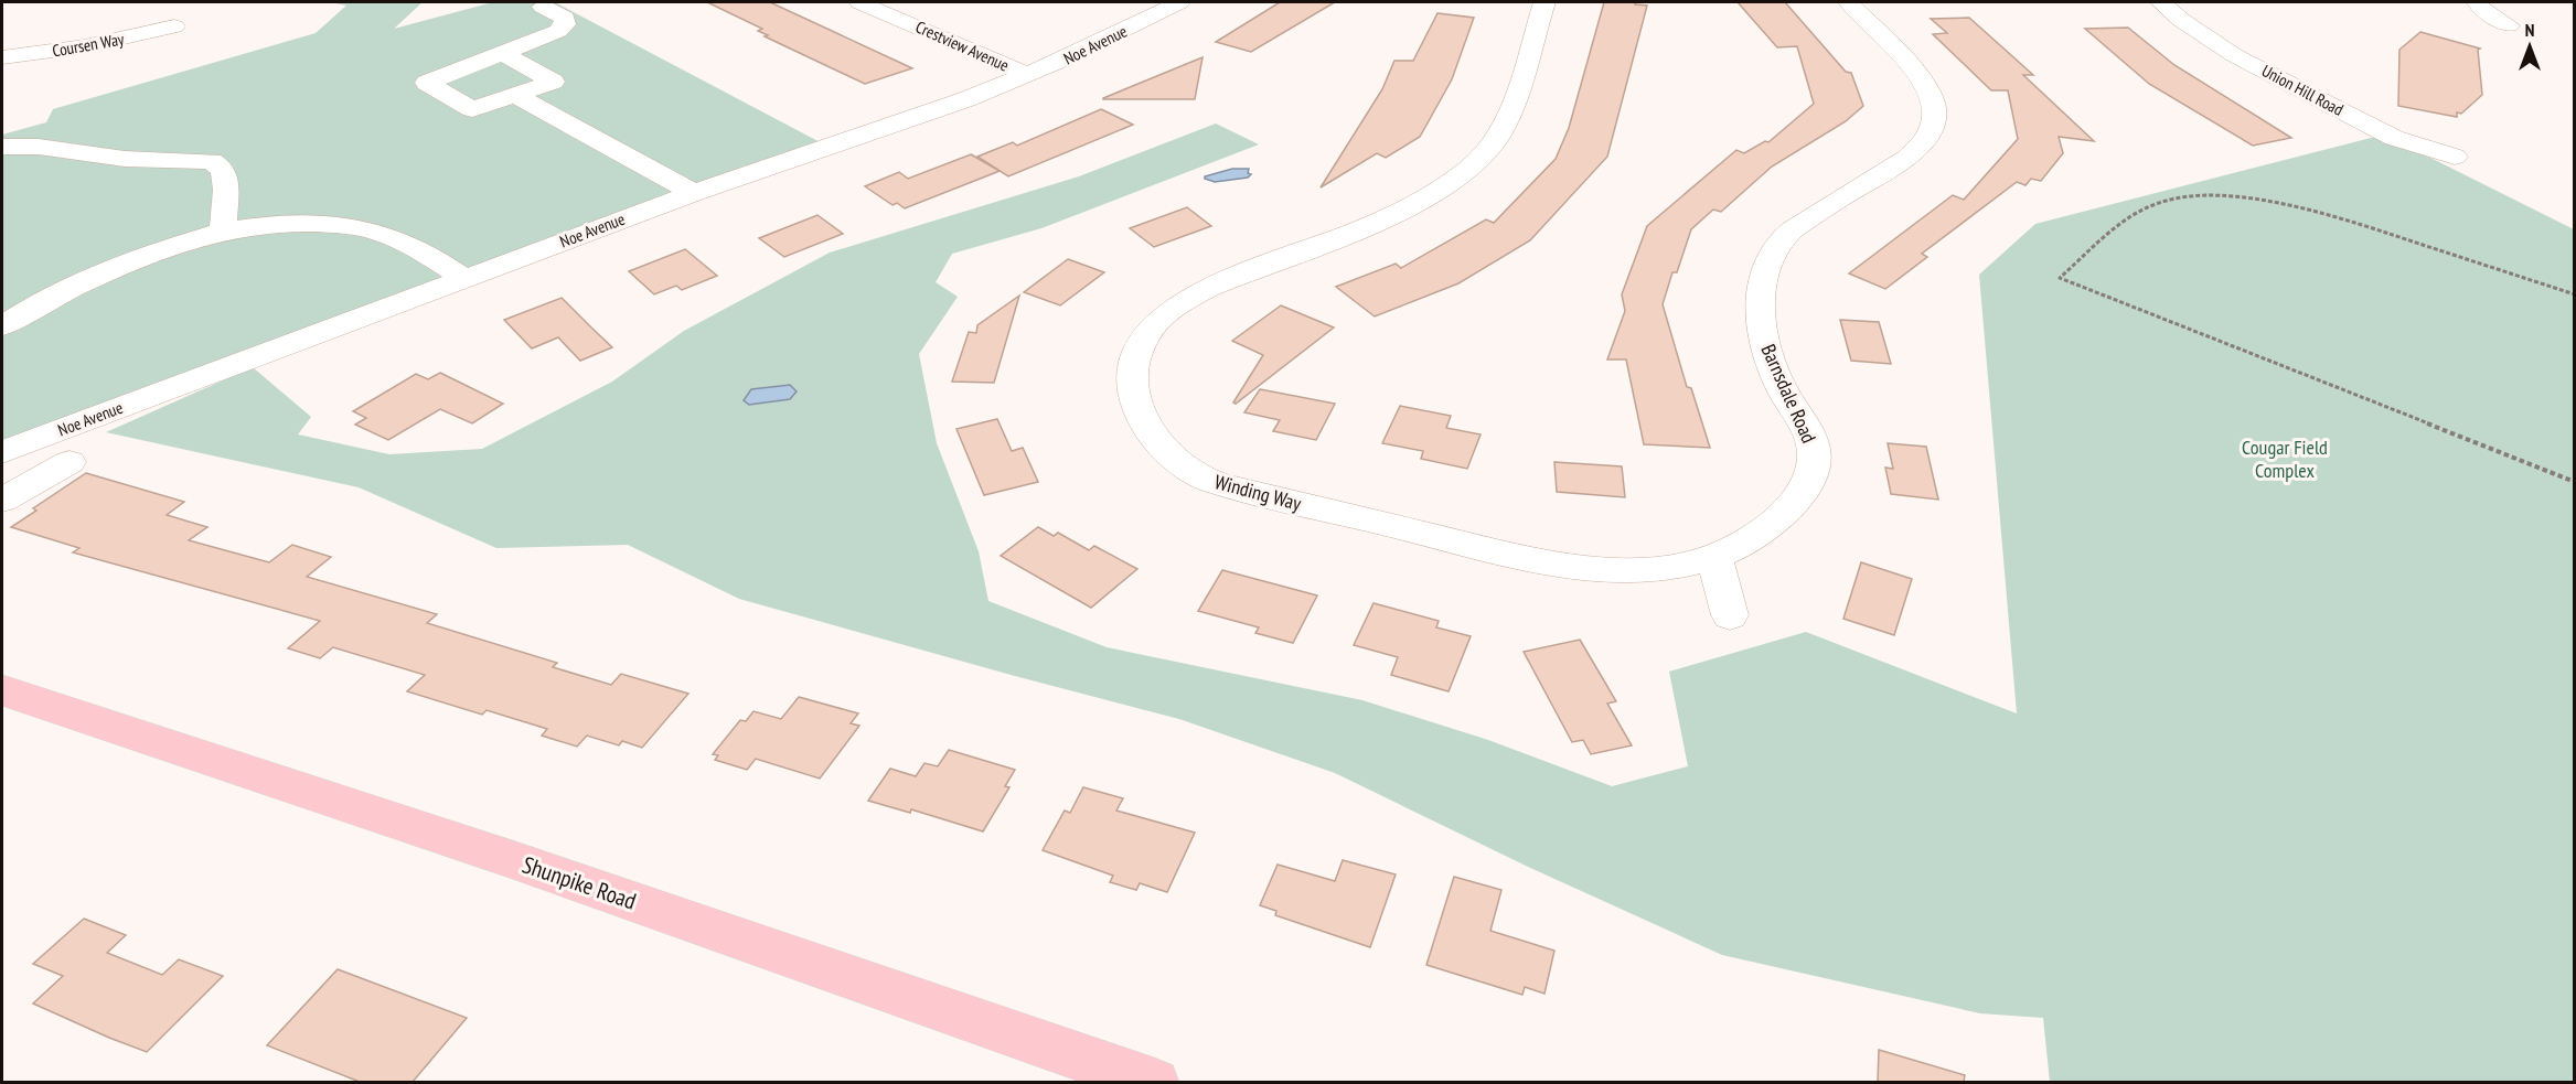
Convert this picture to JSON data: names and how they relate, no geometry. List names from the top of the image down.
{
  "streets": {
    "main road": ["Shunpike Road"],
    "street": [
      "Coursen Way",
      "Noe Avenue",
      "Crestview Avenue",
      "Union Hill Road",
      "Barnsdale Road",
      "Winding Way"
    ]
  },
  "crossings": [
    ["Noe Avenue", "Crestview Avenue"],
    ["Barnsdale Road", "Winding Way"]
  ],
  "parks": ["Cougar Field Complex"],
  "north": "top"
}
